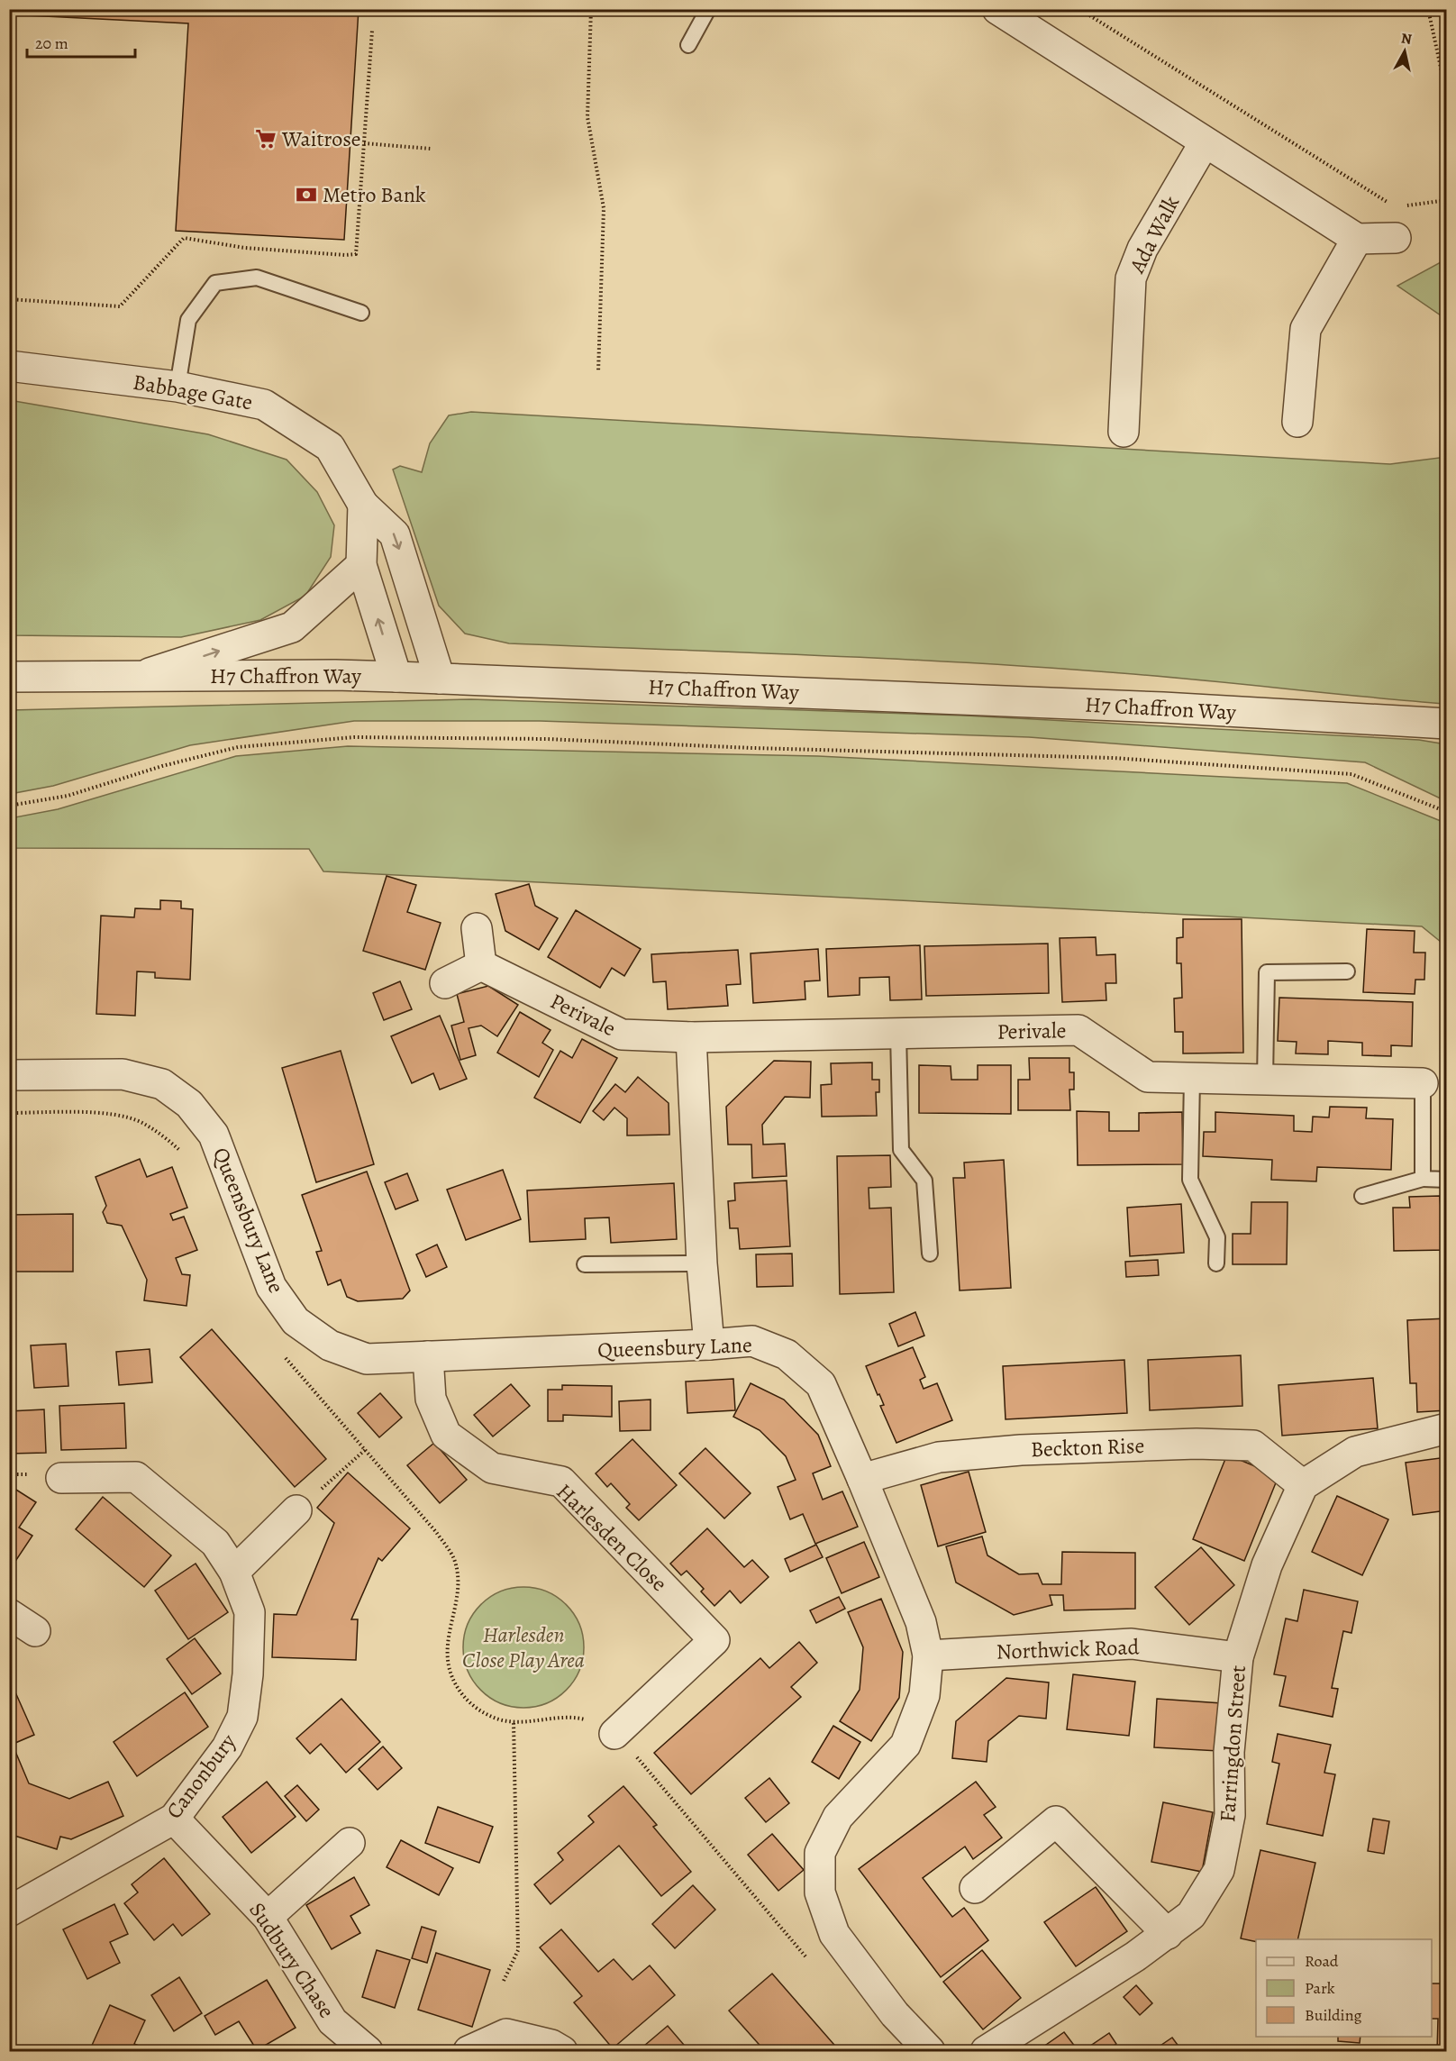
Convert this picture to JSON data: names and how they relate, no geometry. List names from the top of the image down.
{
  "streets": {
    "street": [
      "Ada Walk",
      "Babbage Gate",
      "H7 Chaffron Way",
      "Perivale",
      "Queensbury Lane",
      "Beckton Rise",
      "Harlesden Close",
      "Northwick Road",
      "Farringdon Street",
      "Canonbury",
      "Sudbury Chase"
    ]
  },
  "crossings": [
    ["Babbage Gate", "H7 Chaffron Way"],
    ["Queensbury Lane", "Beckton Rise"],
    ["Queensbury Lane", "Harlesden Close"],
    ["Queensbury Lane", "Northwick Road"],
    ["Beckton Rise", "Farringdon Street"],
    ["Northwick Road", "Farringdon Street"],
    ["Canonbury", "Sudbury Chase"]
  ],
  "parks": ["Harlesden Close Play Area"],
  "places": {
    "supermarket": ["Waitrose"],
    "bank": ["Metro Bank"]
  },
  "legend": ["Road", "Park", "Building"],
  "scale_bar": "20 m",
  "north": "top"
}
